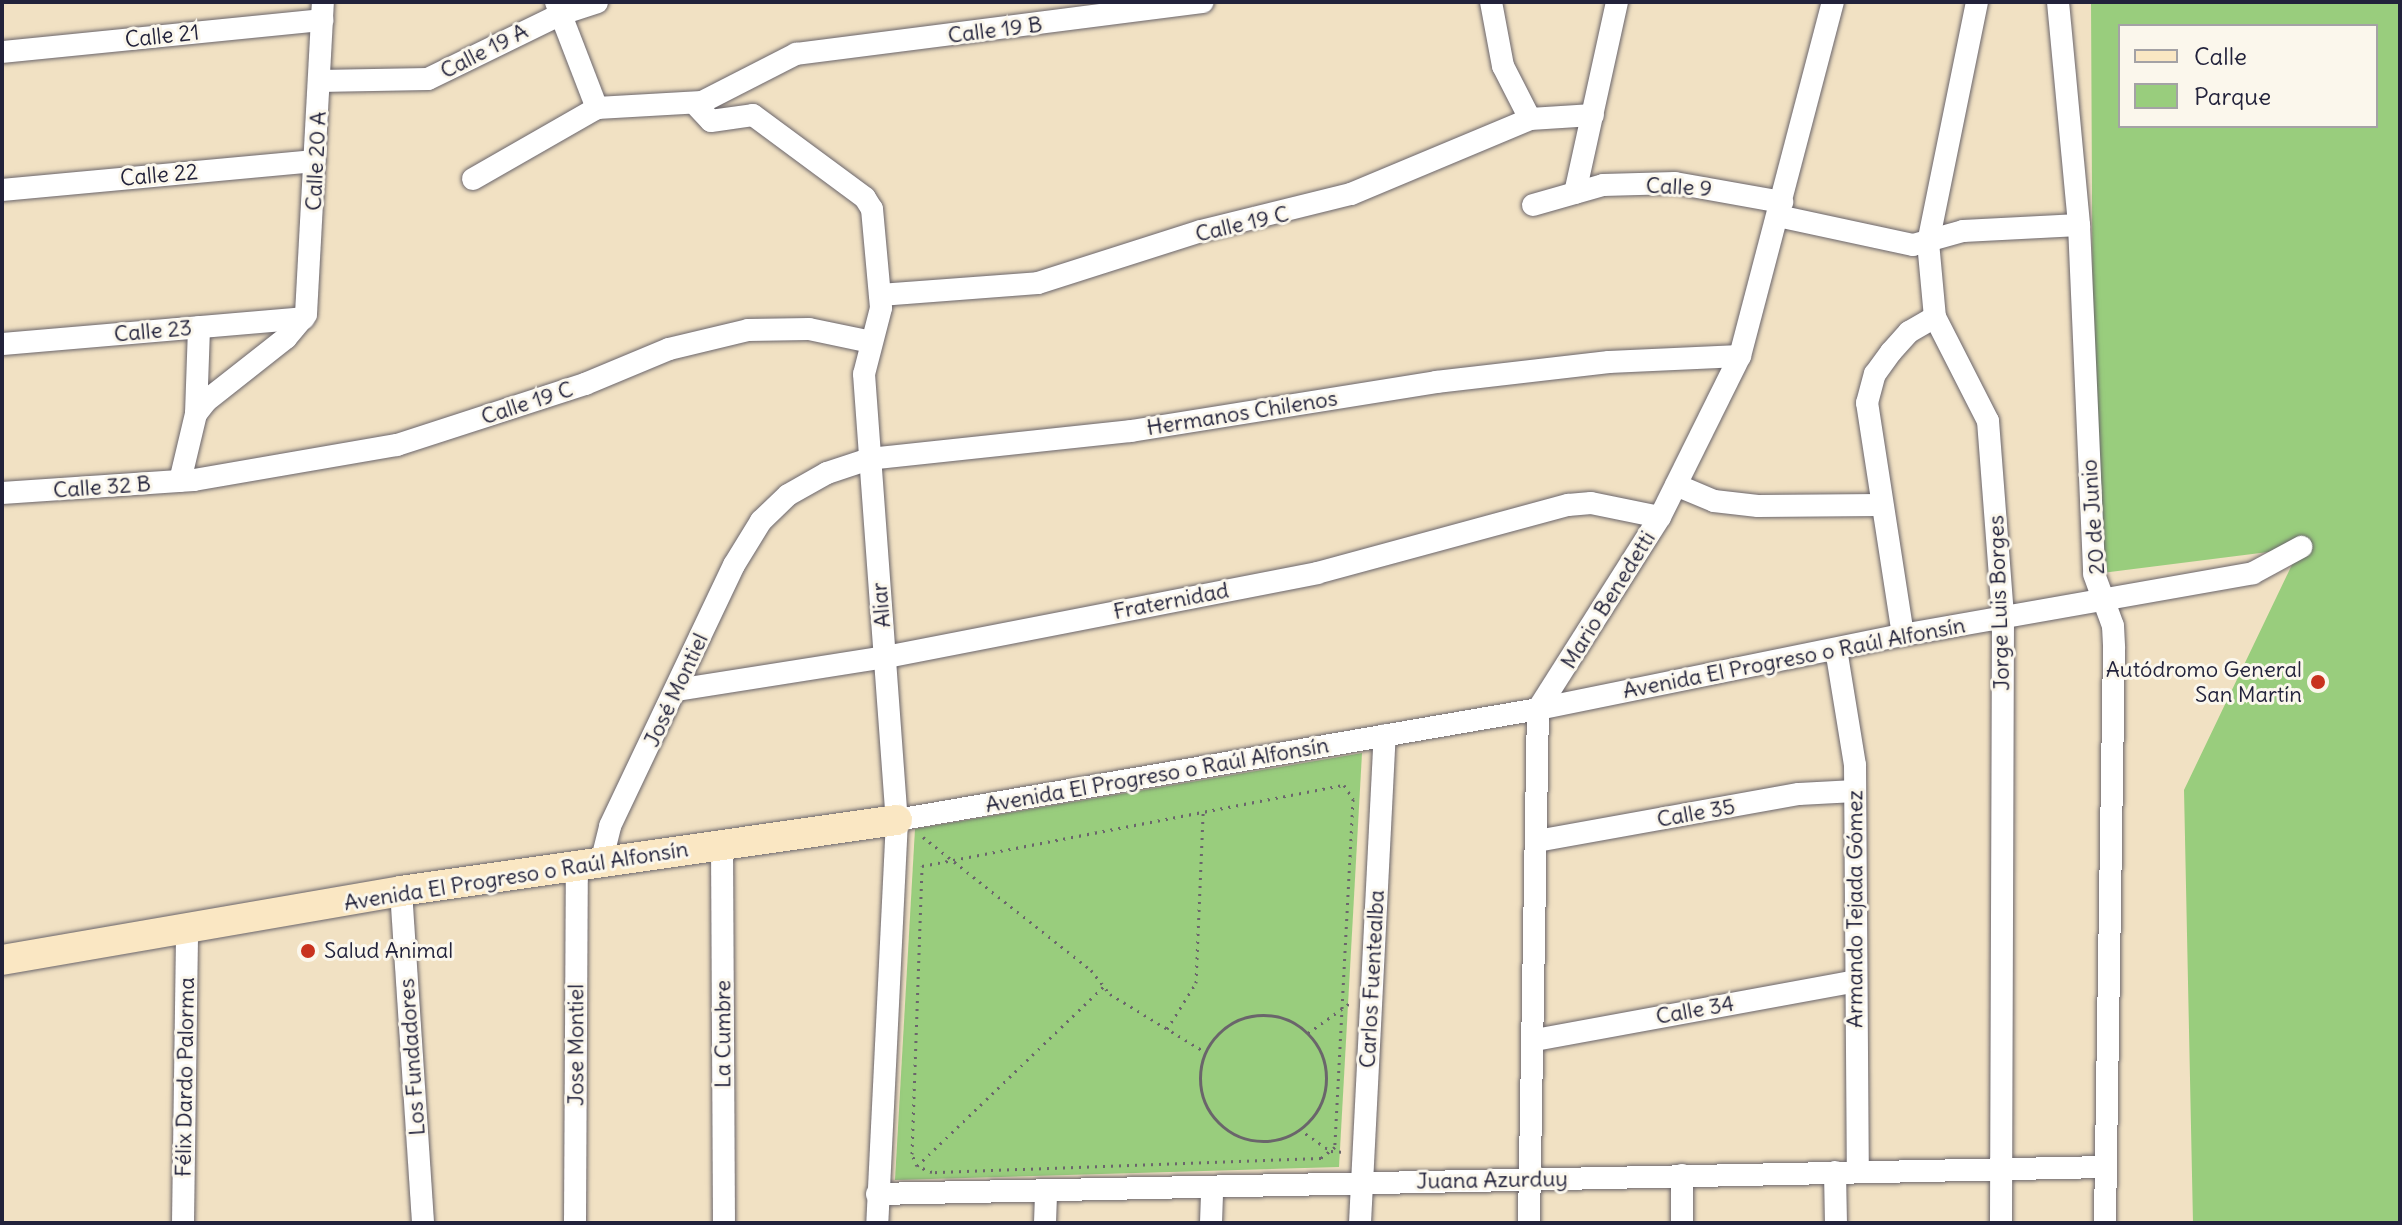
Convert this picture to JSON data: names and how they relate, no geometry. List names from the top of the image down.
{
  "streets": {
    "street": [
      "Calle 19 B",
      "Calle 21",
      "Calle 19 A",
      "Calle 20 A",
      "Calle 22",
      "Calle 9",
      "Calle 19 C",
      "Calle 23",
      "Hermanos Chilenos",
      "Calle 32 B",
      "20 de Junio",
      "Mario Benedetti",
      "Fraternidad",
      "Jorge Luis Borges",
      "Aliar",
      "Avenida El Progreso o Raúl Alfonsín",
      "José Montiel",
      "Calle 35",
      "Armando Tejada Gómez",
      "Carlos Fuentealba",
      "Calle 34",
      "La Cumbre",
      "Jose Montiel",
      "Los Fundadores",
      "Félix Dardo Palorma",
      "Juana Azurduy"
    ]
  },
  "crossings": [
    ["Calle 19 B", "Aliar"],
    ["Calle 21", "Calle 20 A"],
    ["Calle 19 A", "Calle 20 A"],
    ["Calle 20 A", "Calle 22"],
    ["Calle 20 A", "Calle 23"],
    ["Calle 9", "20 de Junio"],
    ["Calle 9", "Mario Benedetti"],
    ["Calle 9", "Jorge Luis Borges"],
    ["Calle 19 C", "Calle 32 B"],
    ["Calle 19 C", "Aliar"],
    ["Calle 23", "Calle 32 B"],
    ["Hermanos Chilenos", "Mario Benedetti"],
    ["Hermanos Chilenos", "Aliar"],
    ["Hermanos Chilenos", "José Montiel"],
    ["20 de Junio", "Avenida El Progreso o Raúl Alfonsín"],
    ["20 de Junio", "Juana Azurduy"],
    ["Mario Benedetti", "Fraternidad"],
    ["Mario Benedetti", "Avenida El Progreso o Raúl Alfonsín"],
    ["Fraternidad", "Aliar"],
    ["Fraternidad", "José Montiel"],
    ["Jorge Luis Borges", "Avenida El Progreso o Raúl Alfonsín"],
    ["Jorge Luis Borges", "Juana Azurduy"],
    ["Aliar", "Avenida El Progreso o Raúl Alfonsín"],
    ["Aliar", "Juana Azurduy"],
    ["Avenida El Progreso o Raúl Alfonsín", "José Montiel"],
    ["Avenida El Progreso o Raúl Alfonsín", "Armando Tejada Gómez"],
    ["Avenida El Progreso o Raúl Alfonsín", "Carlos Fuentealba"],
    ["Avenida El Progreso o Raúl Alfonsín", "La Cumbre"],
    ["Avenida El Progreso o Raúl Alfonsín", "Jose Montiel"],
    ["Avenida El Progreso o Raúl Alfonsín", "Los Fundadores"],
    ["Avenida El Progreso o Raúl Alfonsín", "Félix Dardo Palorma"],
    ["José Montiel", "Jose Montiel"],
    ["Calle 35", "Armando Tejada Gómez"],
    ["Armando Tejada Gómez", "Calle 34"],
    ["Armando Tejada Gómez", "Juana Azurduy"],
    ["Carlos Fuentealba", "Juana Azurduy"]
  ],
  "places": ["Autódromo General San Martín", "Salud Animal"],
  "legend": ["Calle", "Parque"]
}
